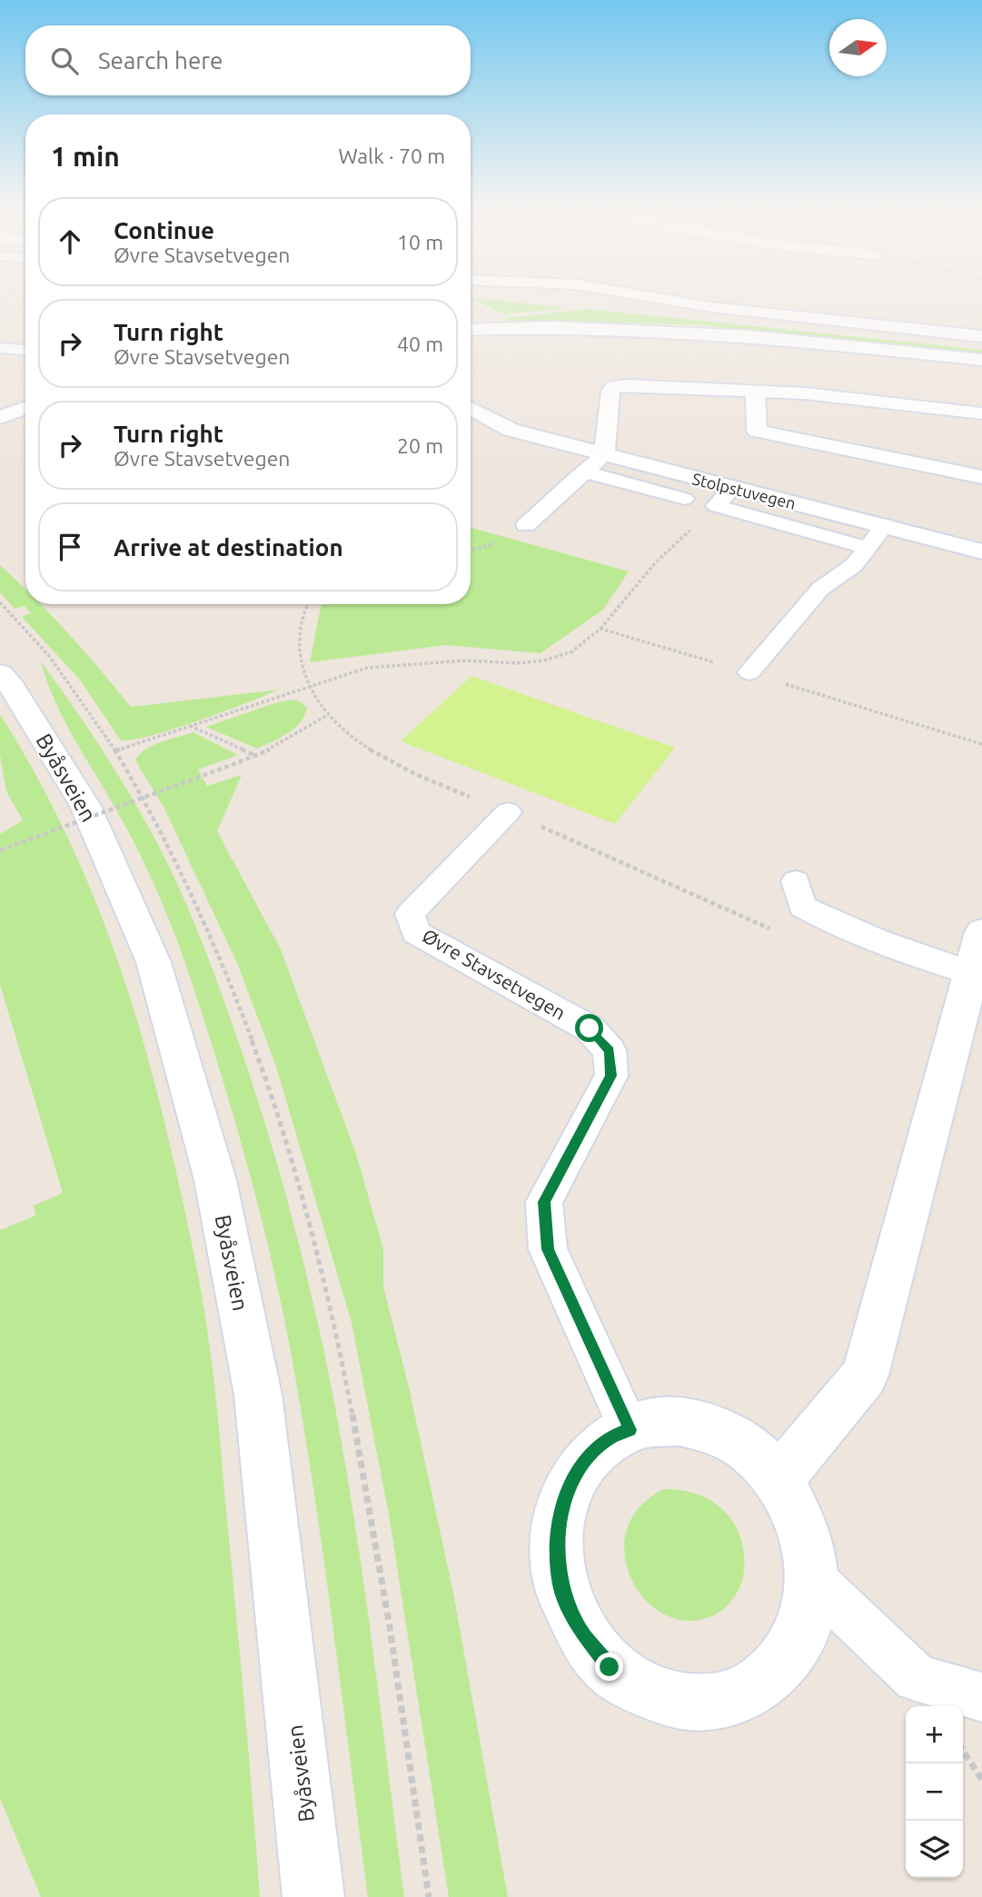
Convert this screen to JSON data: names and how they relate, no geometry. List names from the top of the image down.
{
  "streets": {
    "street": ["Stolpstuvegen", "Byåsveien"],
    "lane": ["Øvre Stavsetvegen"]
  },
  "north": "right",
  "page": {
    "search": "Search here",
    "heading": ["1 min", "Walk · 70 m"],
    "list": [
      ["Continue", "Øvre Stavsetvegen", "10 m"],
      ["Turn right", "Øvre Stavsetvegen", "40 m"],
      ["Turn right", "Øvre Stavsetvegen", "20 m"],
      "Arrive at destination"
    ],
    "map_buttons": ["+", "−"]
  }
}
